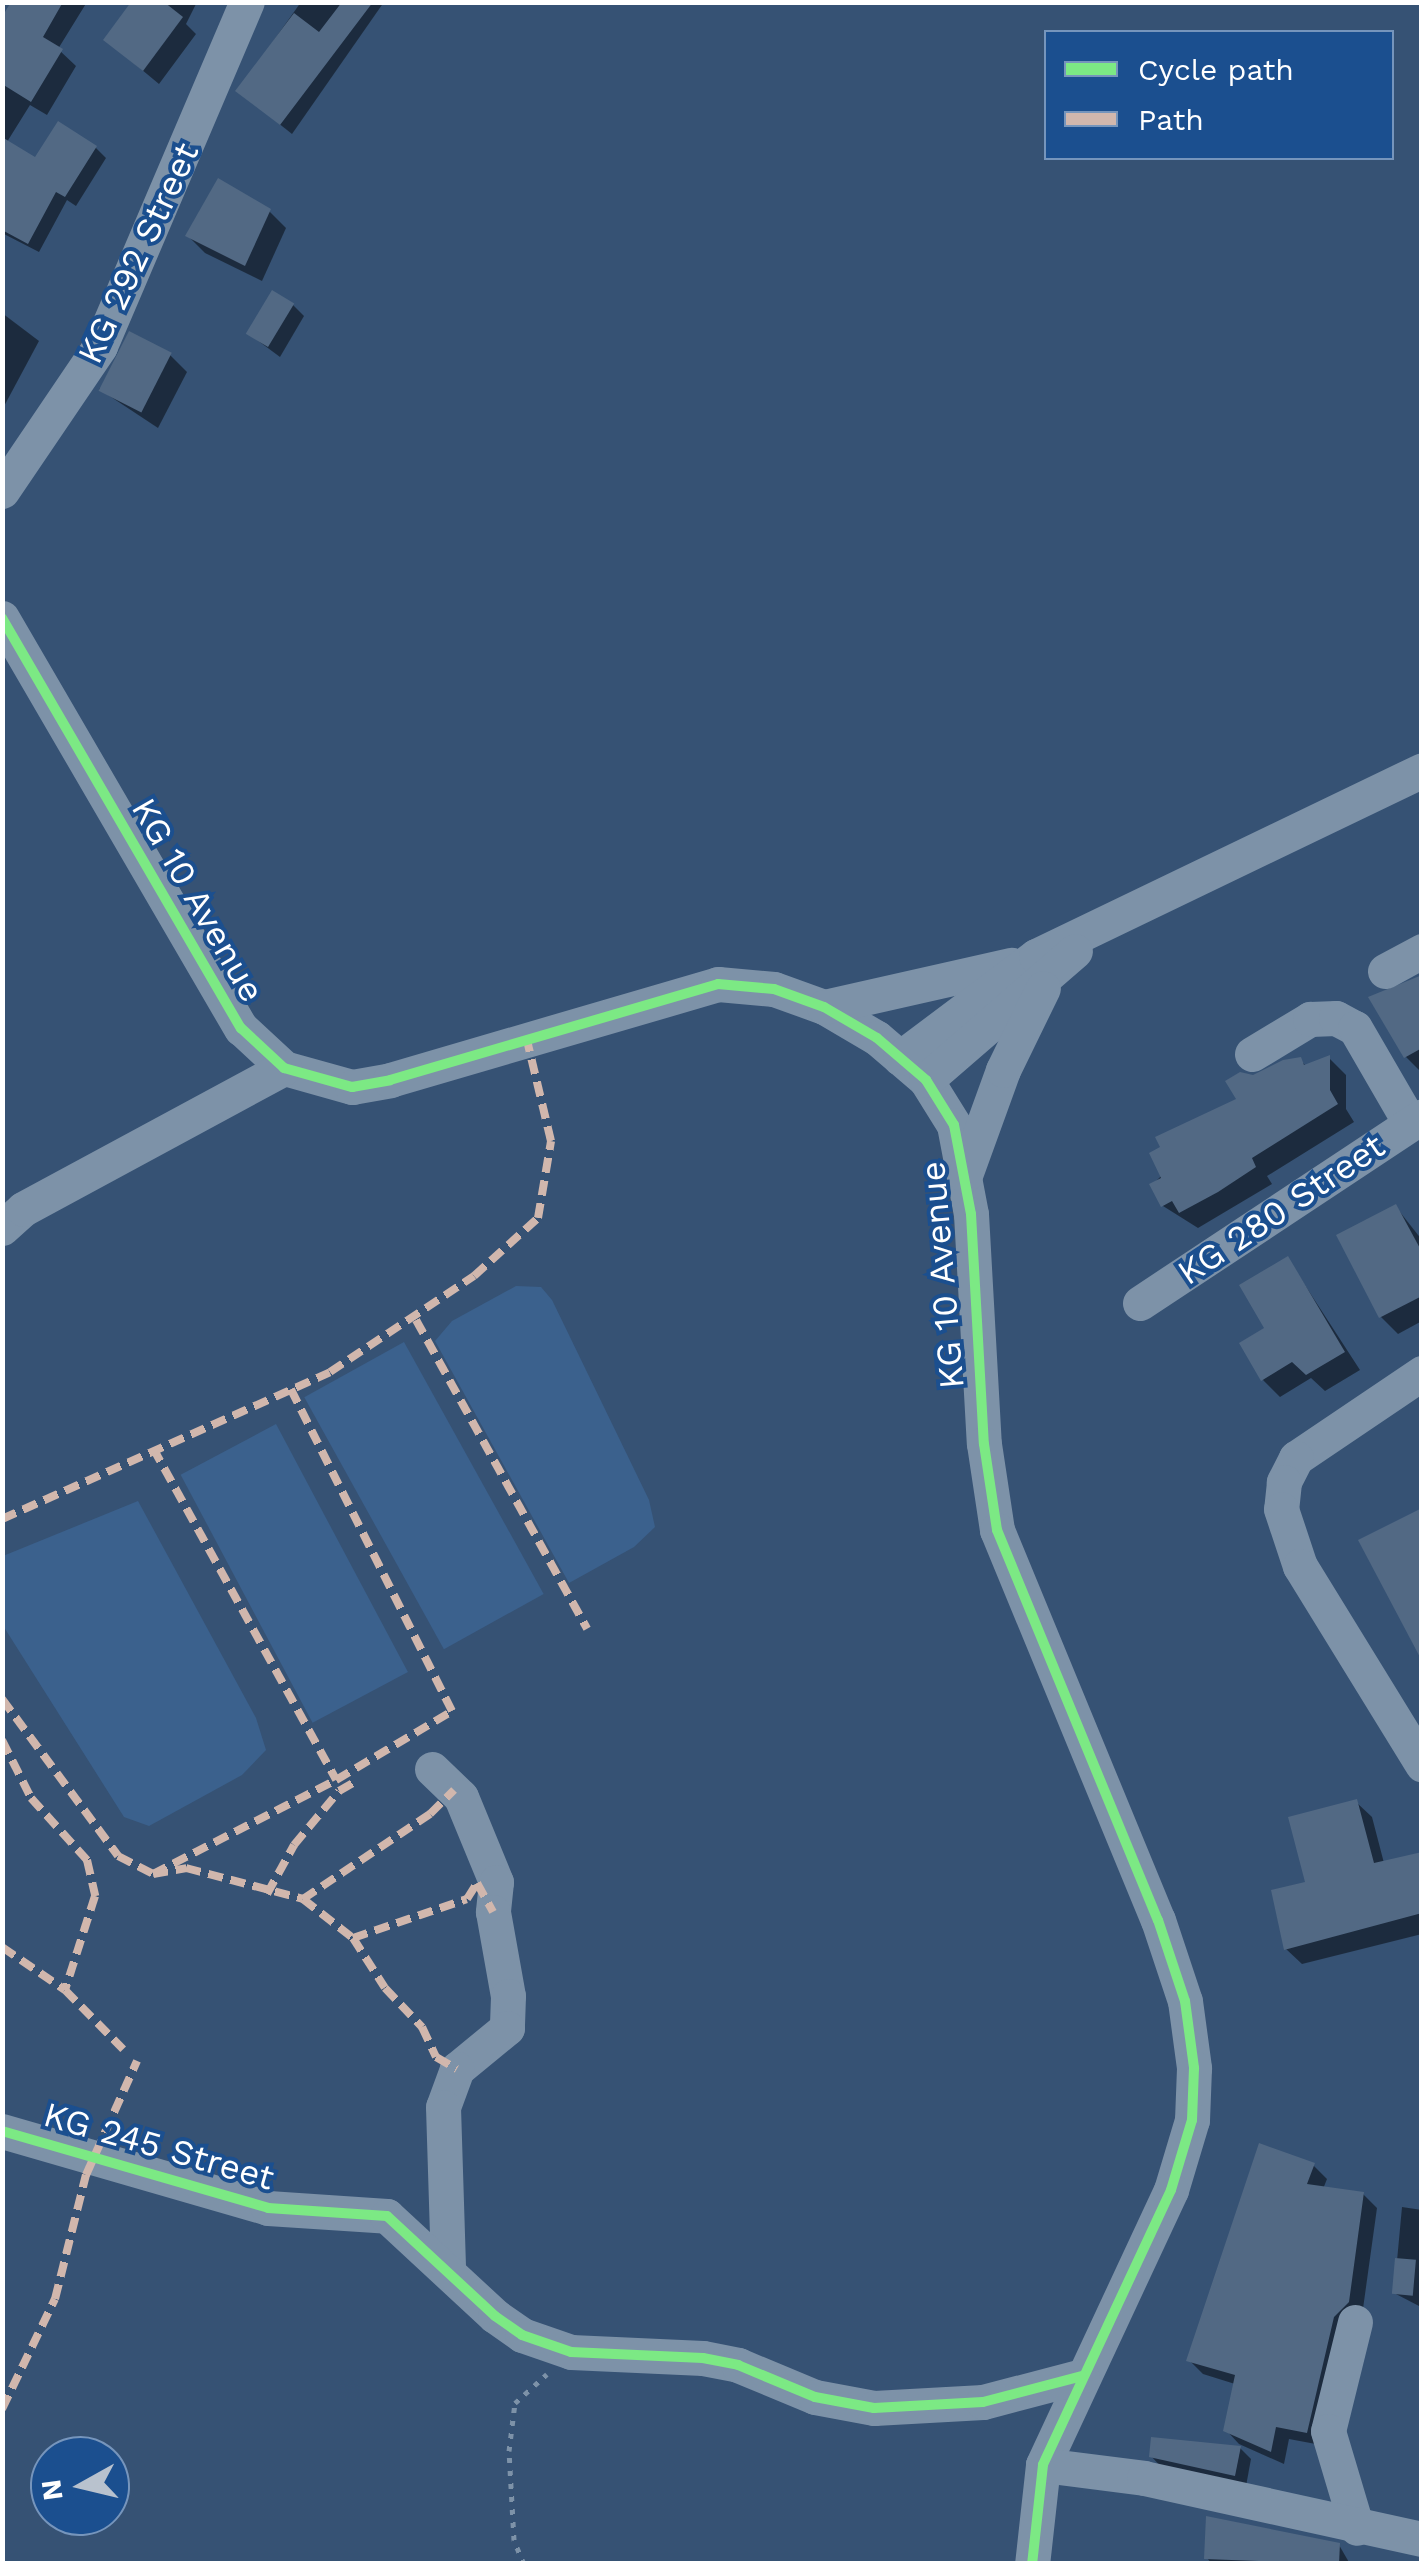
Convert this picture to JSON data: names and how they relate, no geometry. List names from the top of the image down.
{
  "streets": {
    "street": [
      "KG 292 Street",
      "KG 10 Avenue",
      "KG 280 Street",
      "KG 245 Street"
    ]
  },
  "crossings": [
    ["KG 10 Avenue", "KG 245 Street"]
  ],
  "legend": ["Cycle path", "Path"],
  "north": "left"
}
